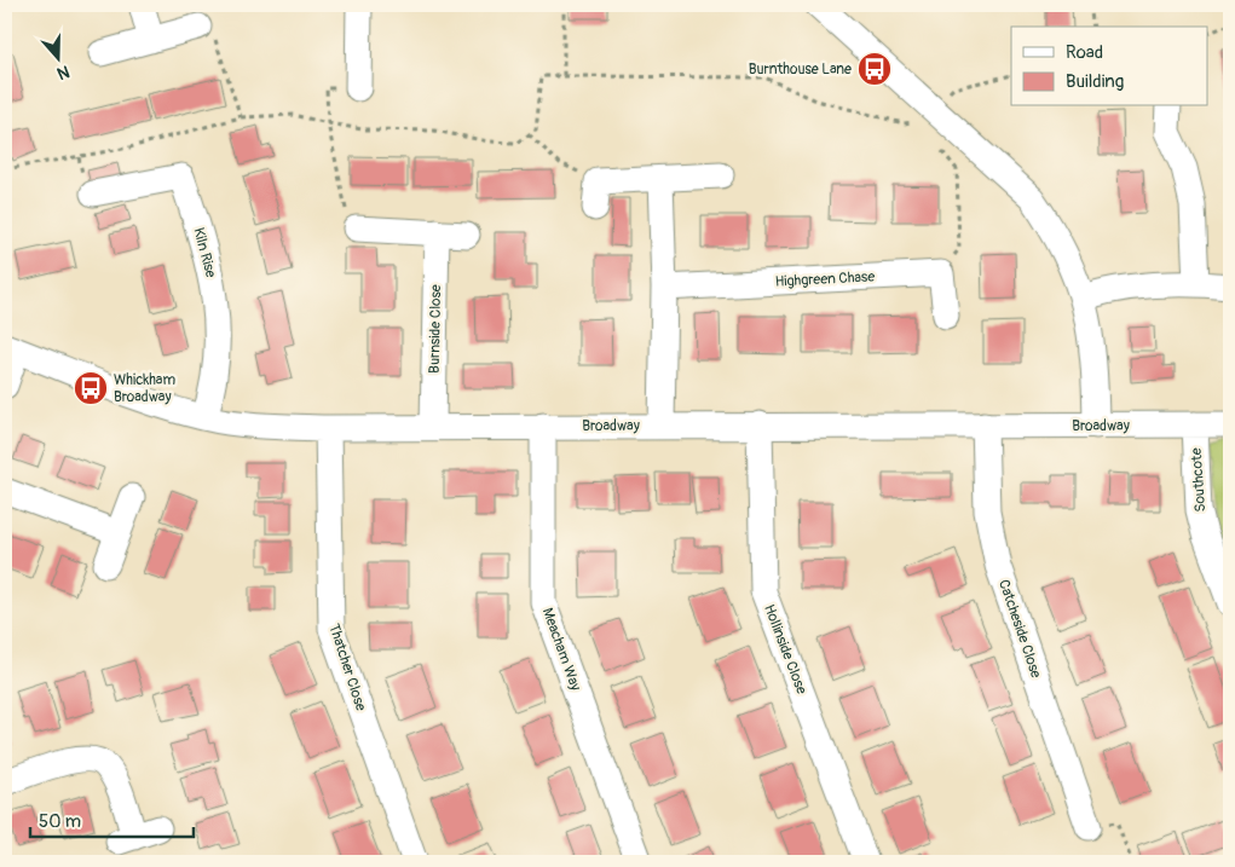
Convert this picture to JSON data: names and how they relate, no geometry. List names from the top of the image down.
{
  "streets": {
    "street": [
      "Kiln Rise",
      "Highgreen Chase",
      "Burnside Close",
      "Broadway",
      "Southcote",
      "Catcheside Close",
      "Meacham Way",
      "Hollinside Close",
      "Thatcher Close"
    ]
  },
  "crossings": [
    ["Kiln Rise", "Broadway"],
    ["Burnside Close", "Broadway"],
    ["Broadway", "Southcote"],
    ["Broadway", "Catcheside Close"],
    ["Broadway", "Meacham Way"],
    ["Broadway", "Hollinside Close"],
    ["Broadway", "Thatcher Close"]
  ],
  "places": {
    "bus stop": ["Burnthouse Lane", "Whickham Broadway"]
  },
  "legend": ["Road", "Building"],
  "scale_bar": "50 m",
  "north": "bottom"
}
